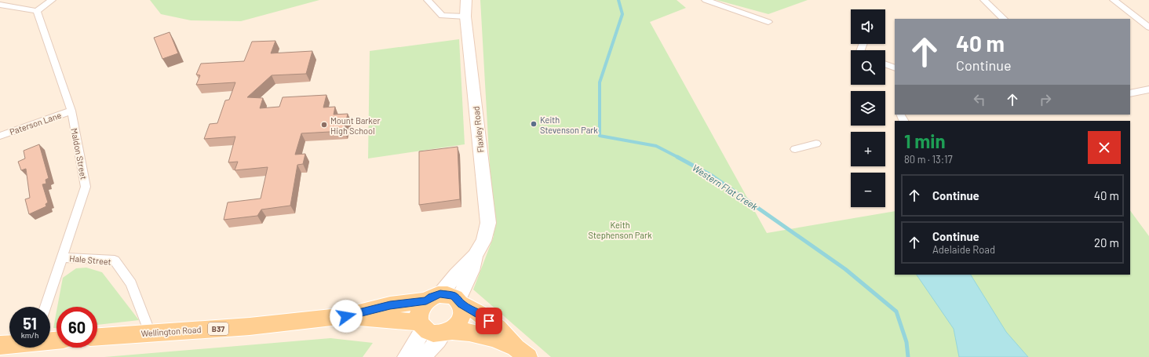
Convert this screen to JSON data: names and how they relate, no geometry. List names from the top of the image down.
{
  "streets": {
    "main road": ["Flaxley Road", "B37", "Wellington Road"],
    "street": ["Paterson Lane", "Maldon Street", "Hale Street"]
  },
  "crossings": [
    ["Paterson Lane", "Maldon Street"],
    ["Flaxley Road", "B37"],
    ["Flaxley Road", "Wellington Road"],
    ["Maldon Street", "Hale Street"],
    ["Hale Street", "Wellington Road"],
    ["B37", "Wellington Road"]
  ],
  "water": ["Western Flat Creek"],
  "parks": ["Keith Stephenson Park"],
  "places": ["Keith Stevenson Park", "Mount Barker High School"],
  "page": {
    "map_buttons": ["+", "−"],
    "turn": ["40 m", "Continue"],
    "heading": ["1 min", "80 m · 13:17"],
    "list": [
      {
        "name": "Continue",
        "value": "40 m"
      },
      {
        "name": "Continue",
        "note": "Adelaide Road",
        "value": "20 m"
      }
    ],
    "speed": "51 km/h",
    "limit": "60"
  }
}
